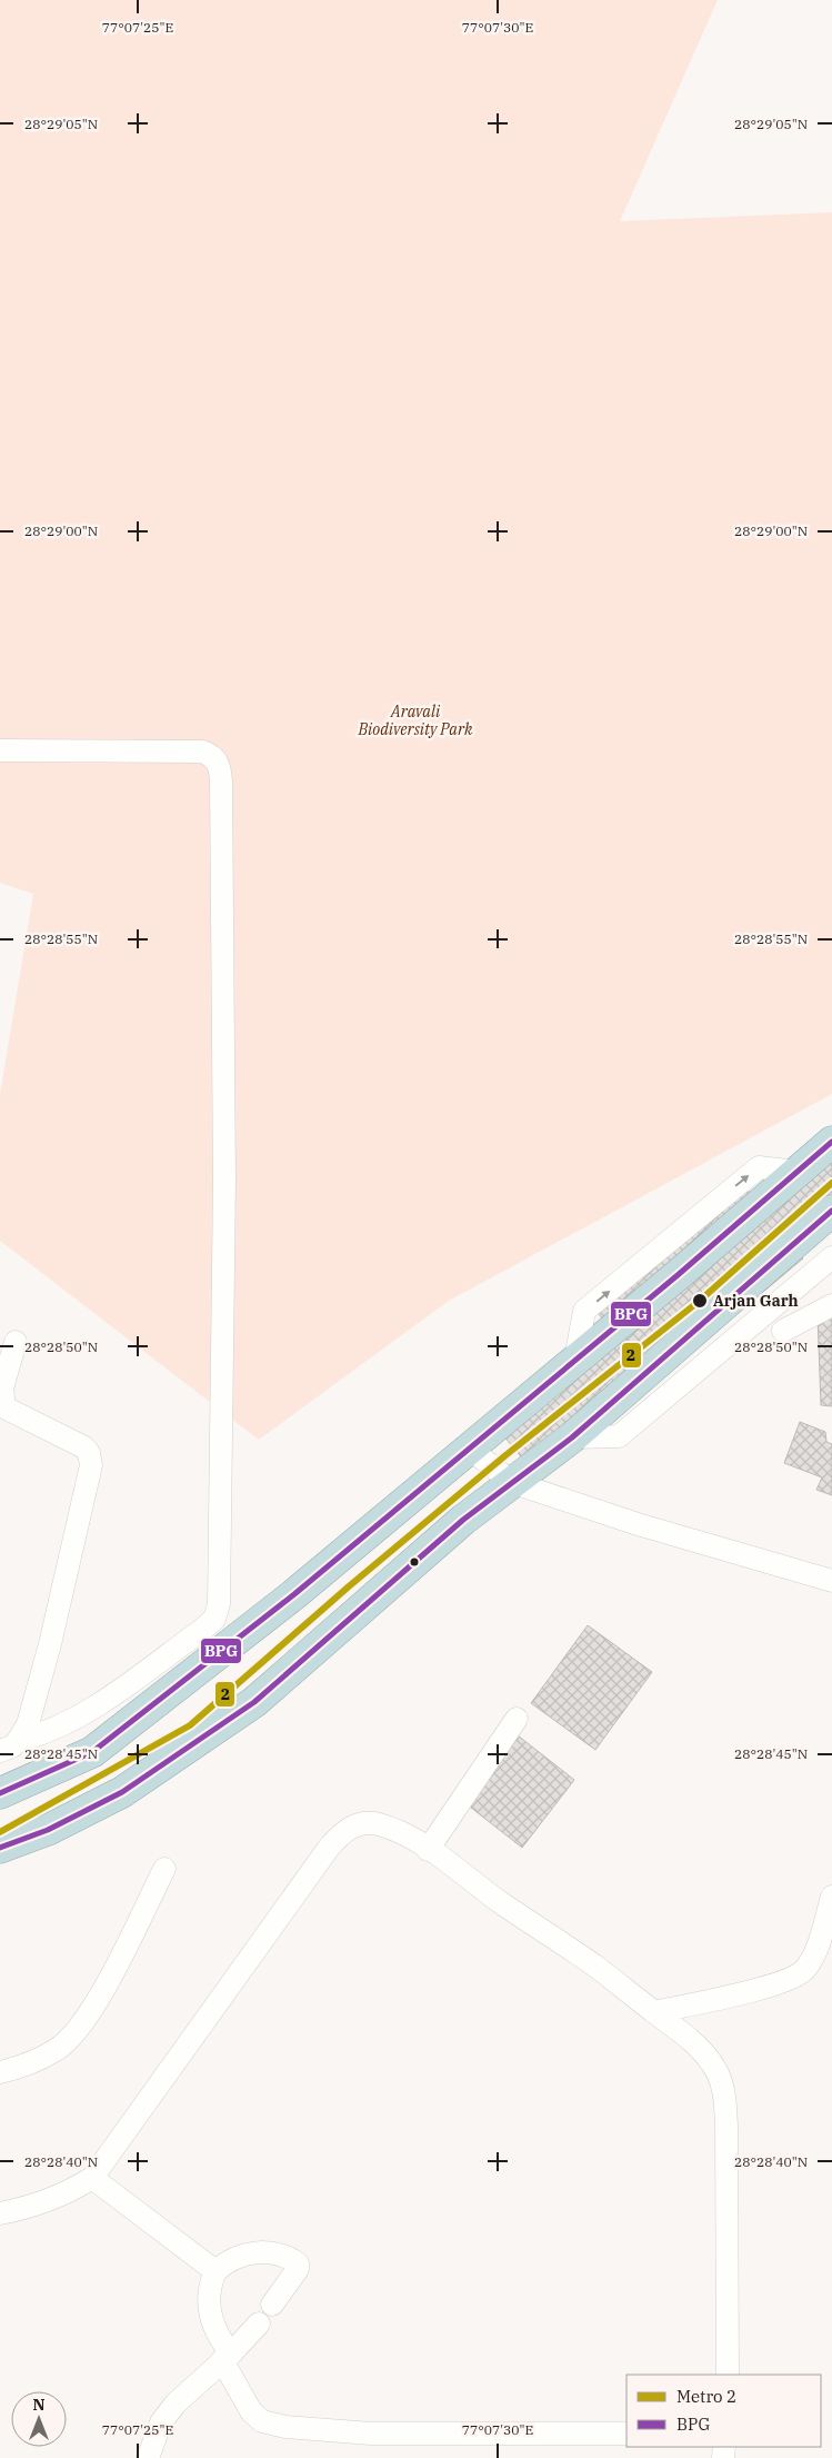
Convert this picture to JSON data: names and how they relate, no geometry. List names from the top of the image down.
{
  "parks": ["Aravali Biodiversity Park"],
  "places": ["Arjan Garh"],
  "lines": ["transit line BPG", "metro line 2"],
  "legend": ["Metro 2", "BPG"],
  "north": "top",
  "coordinates": [
    "77°07'25\"E",
    "77°07'30\"E",
    "28°29'05\"N",
    "28°29'00\"N",
    "28°28'55\"N",
    "28°28'50\"N",
    "28°28'45\"N",
    "28°28'40\"N"
  ]
}
